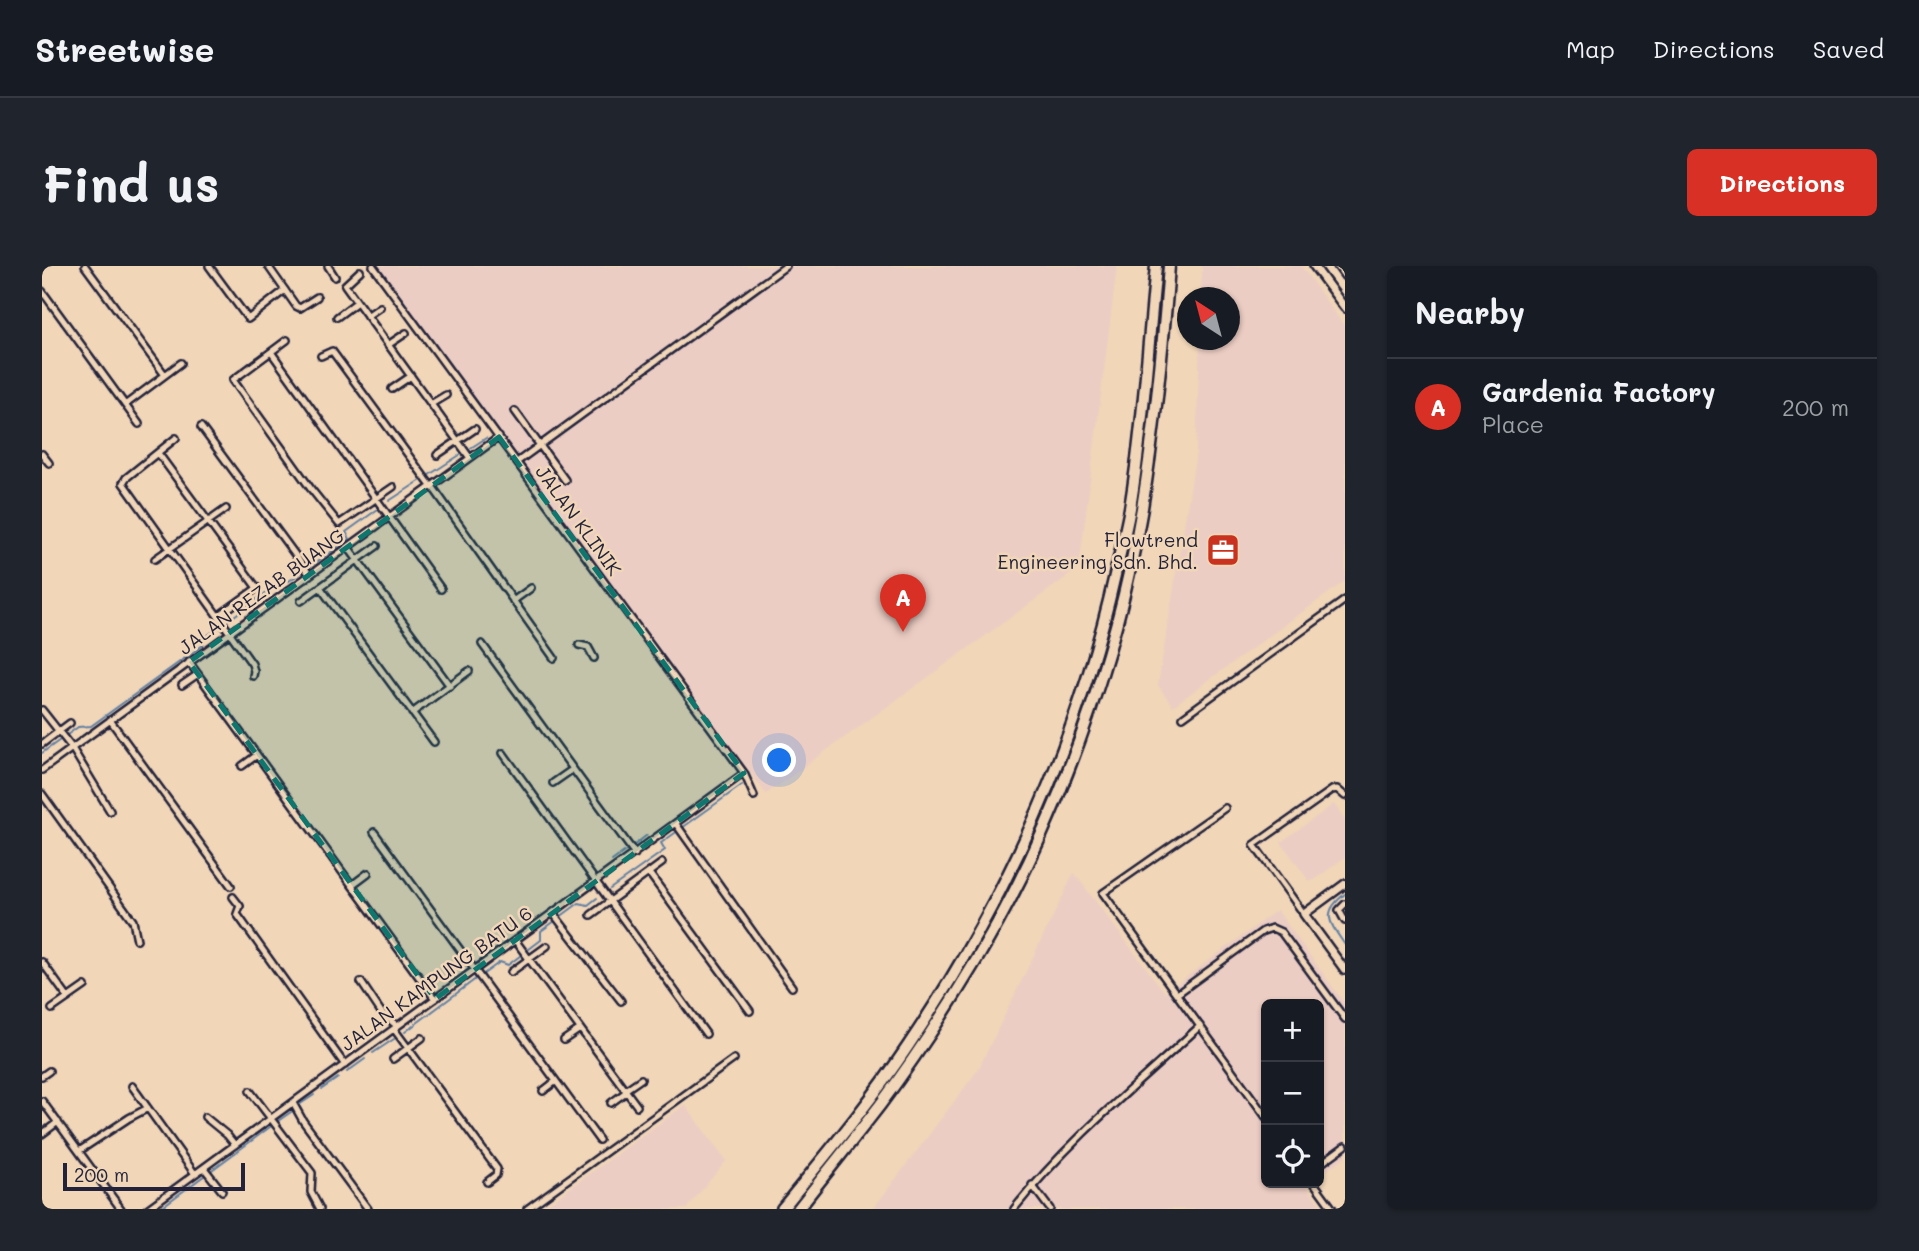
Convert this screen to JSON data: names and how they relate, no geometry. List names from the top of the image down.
{
  "streets": {
    "street": ["JALAN KLINIK", "JALAN REZAB BUANG", "JALAN KAMPUNG BATU 6"]
  },
  "crossings": [
    ["JALAN KLINIK", "JALAN REZAB BUANG"],
    ["JALAN KLINIK", "JALAN KAMPUNG BATU 6"]
  ],
  "places": {
    "office": ["Flowtrend Engineering Sdn. Bhd."]
  },
  "scale_bar": "200 m",
  "north": "top left",
  "page": {
    "header": "Streetwise",
    "nav": ["Map", "Directions", "Saved"],
    "buttons": "Directions",
    "title": "Find us",
    "heading": "Nearby",
    "list": [
      {
        "mark": "A",
        "name": "Gardenia Factory",
        "note": "Place",
        "value": "200 m"
      }
    ],
    "pins": "A",
    "map_buttons": ["+", "−"],
    "scale": "200 m"
  }
}
